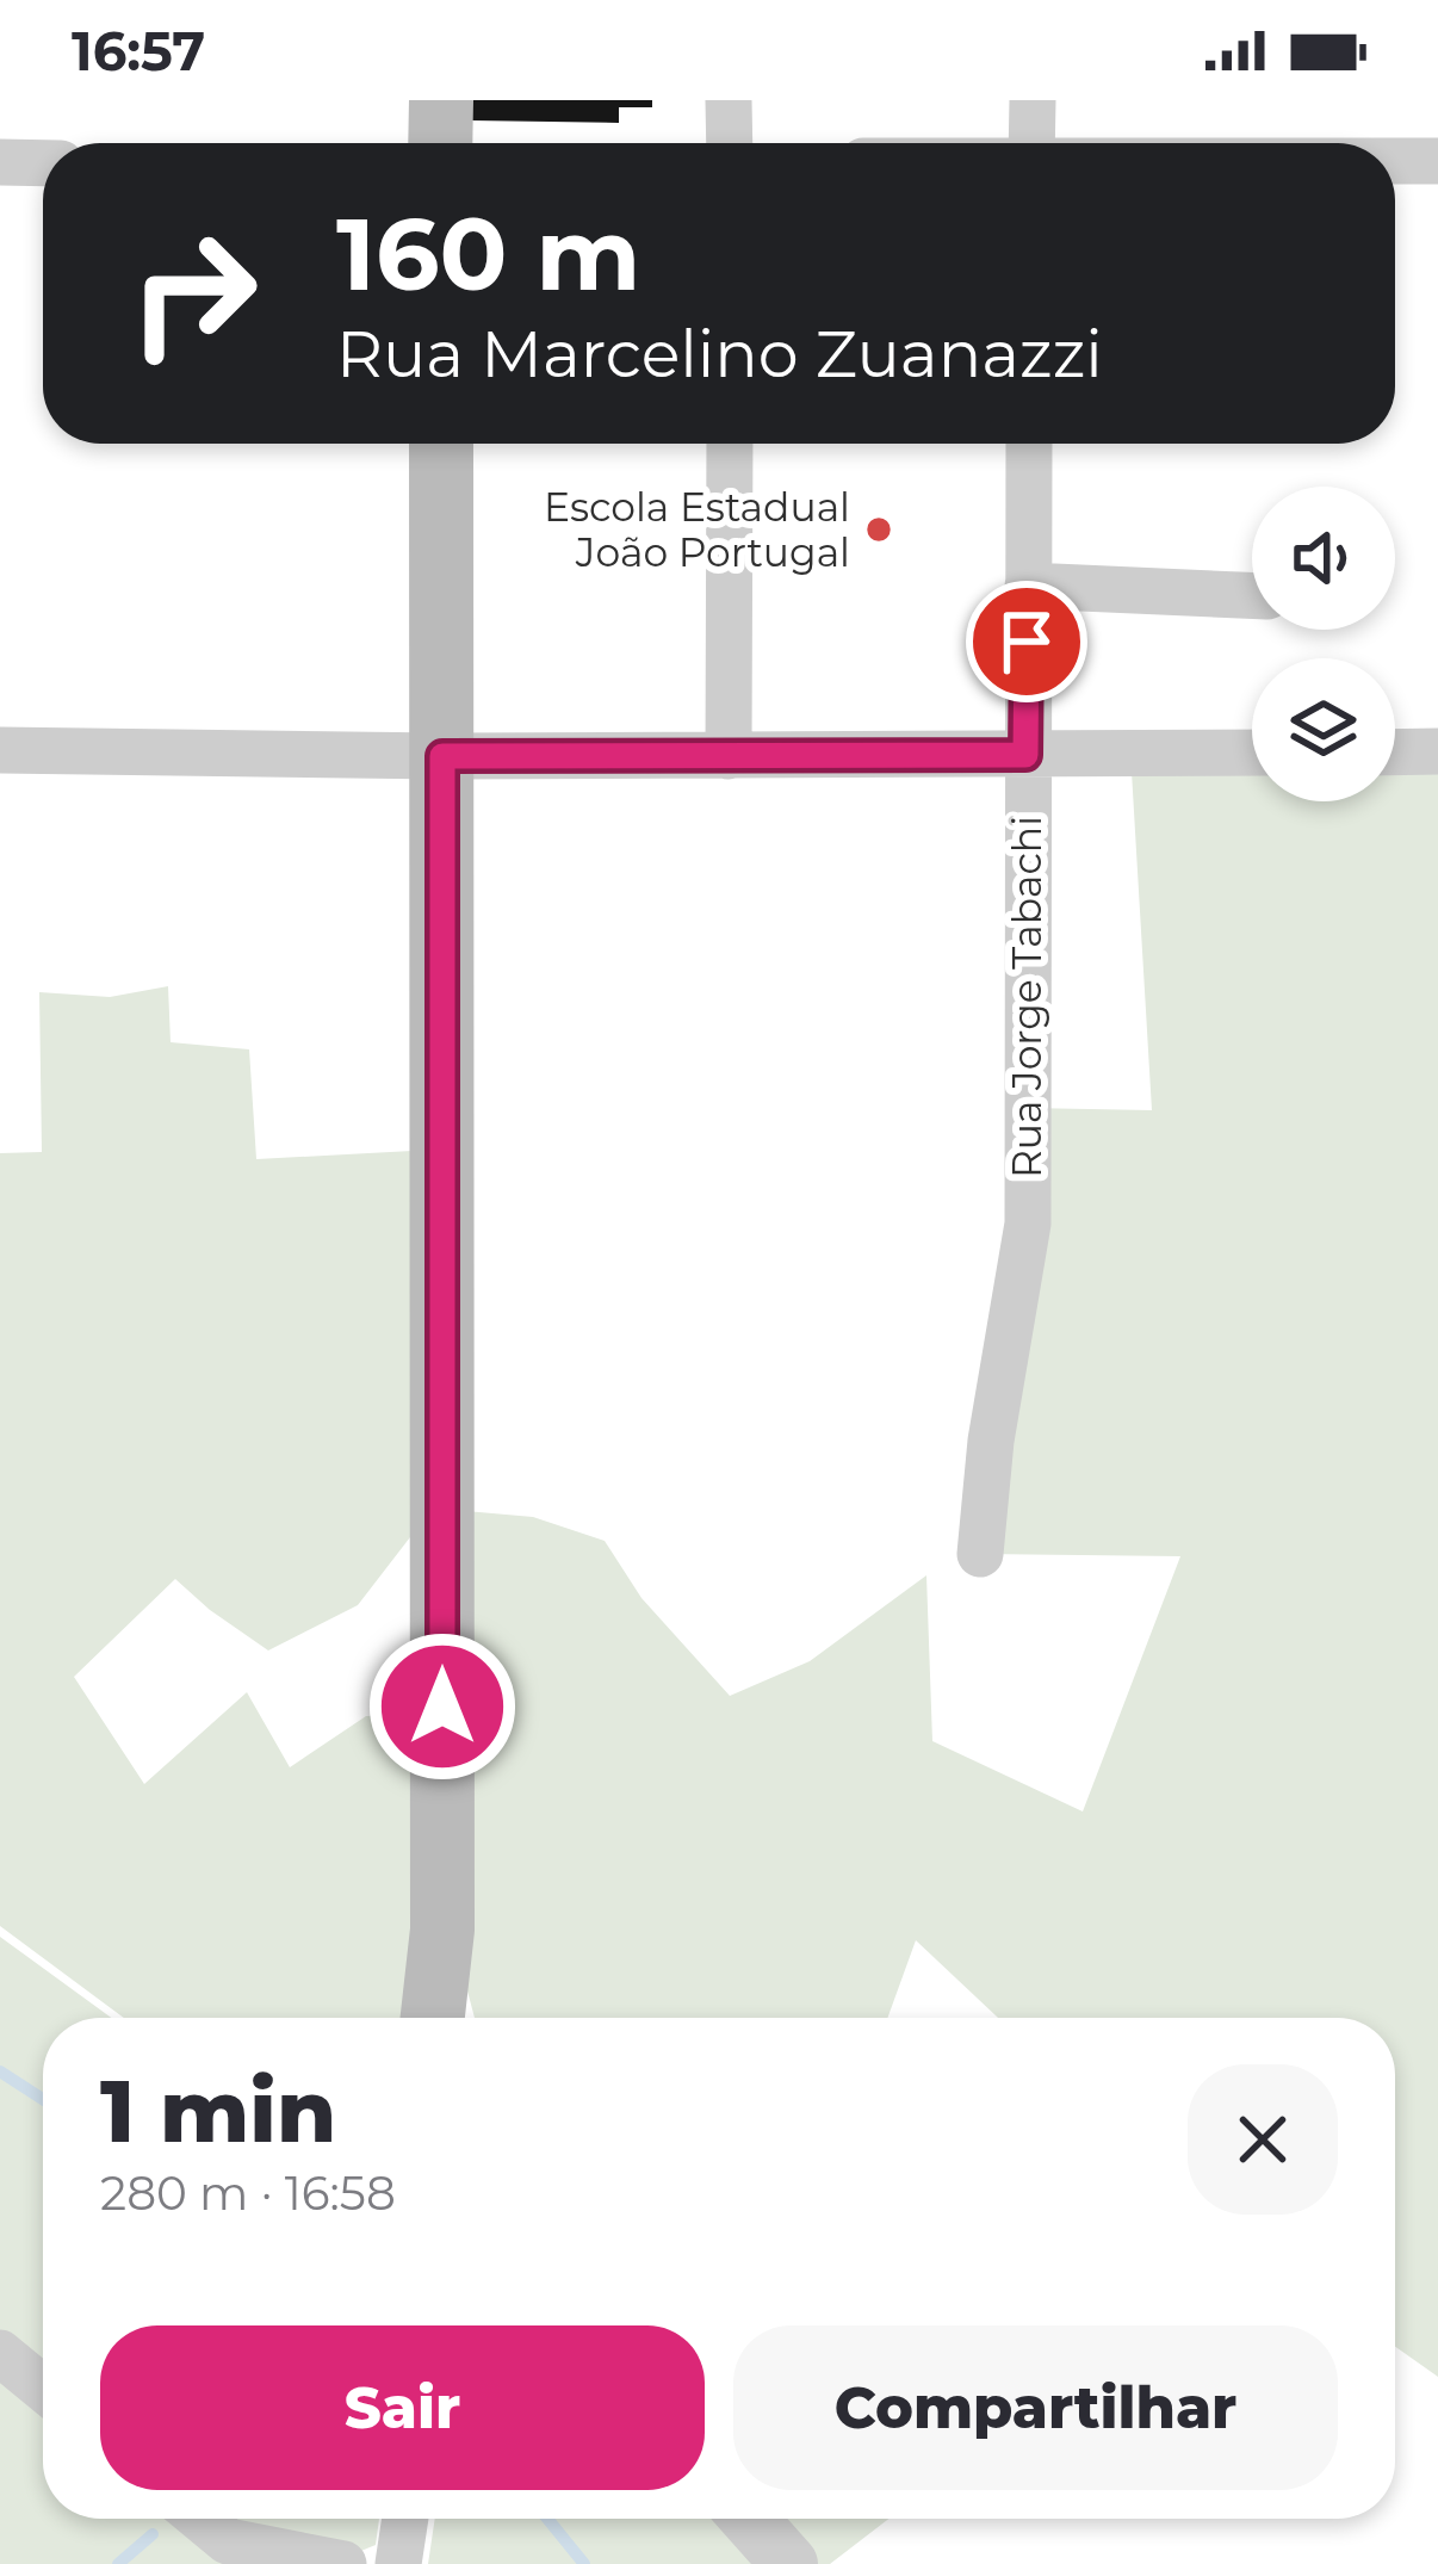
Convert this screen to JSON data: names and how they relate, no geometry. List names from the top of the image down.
{
  "streets": {
    "street": ["Rua Jorge Tabachi"]
  },
  "places": ["Escola Estadual João Portugal"],
  "page": {
    "status": "16:57",
    "turn": ["160 m", "Rua Marcelino Zuanazzi"],
    "heading": ["1 min", "280 m · 16:58"],
    "buttons": ["Sair", "Compartilhar"]
  }
}
